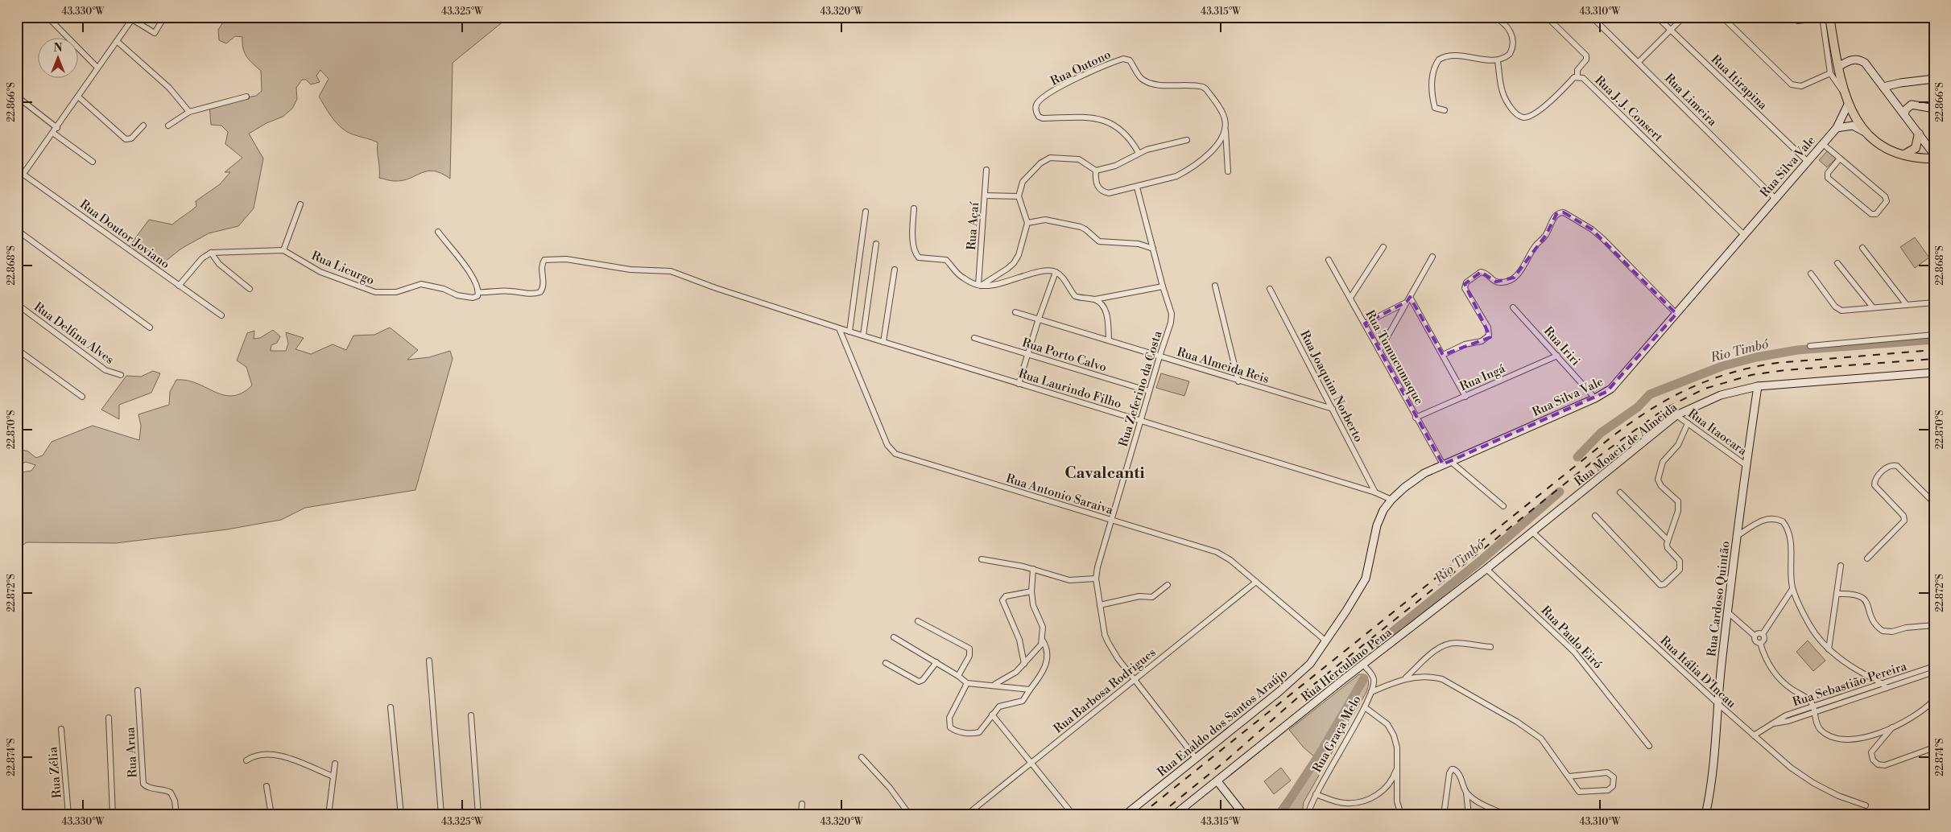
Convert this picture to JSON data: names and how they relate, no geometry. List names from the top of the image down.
{
  "streets": {
    "street": [
      "Rua Outono",
      "Rua Itirapina",
      "Rua Limeira",
      "Rua J. J. Consert",
      "Rua Silva Vale",
      "Rua Açaí",
      "Rua Doutor Joviano",
      "Rua Licurgo",
      "Rua Delfina Alves",
      "Rua Iriri",
      "Rua Porto Calvo",
      "Rua Tumucumaque",
      "Rua Almeida Reis",
      "Rua Ingá",
      "Rua Joaquim Norberto",
      "Rua Laurindo Filho",
      "Rua Zeferino da Costa",
      "Rua Itaocara",
      "Rua Moacir de Almeida",
      "Rua Antonio Saraiva",
      "Rua Cardoso Quintão",
      "Rua Paulo Eiró",
      "Rua Herculano Pena",
      "Rua Itália D'Incau",
      "Rua Sebastião Pereira",
      "Rua Barbosa Rodrigues",
      "Rua Enaldo dos Santos Araújo",
      "Rua Graça Melo",
      "Rua Arua",
      "Rua Zélia"
    ]
  },
  "crossings": [
    ["Rua Itirapina", "Rua Silva Vale"],
    ["Rua Limeira", "Rua Silva Vale"],
    ["Rua J. J. Consert", "Rua Silva Vale"],
    ["Rua Silva Vale", "Rua Iriri"],
    ["Rua Silva Vale", "Rua Tumucumaque"],
    ["Rua Silva Vale", "Rua Laurindo Filho"],
    ["Rua Silva Vale", "Rua Antonio Saraiva"],
    ["Rua Silva Vale", "Rua Enaldo dos Santos Araújo"],
    ["Rua Licurgo", "Rua Laurindo Filho"],
    ["Rua Iriri", "Rua Ingá"],
    ["Rua Porto Calvo", "Rua Zeferino da Costa"],
    ["Rua Tumucumaque", "Rua Ingá"],
    ["Rua Almeida Reis", "Rua Joaquim Norberto"],
    ["Rua Almeida Reis", "Rua Zeferino da Costa"],
    ["Rua Joaquim Norberto", "Rua Laurindo Filho"],
    ["Rua Laurindo Filho", "Rua Zeferino da Costa"],
    ["Rua Laurindo Filho", "Rua Antonio Saraiva"],
    ["Rua Zeferino da Costa", "Rua Antonio Saraiva"],
    ["Rua Zeferino da Costa", "Rua Barbosa Rodrigues"],
    ["Rua Zeferino da Costa", "Rua Enaldo dos Santos Araújo"],
    ["Rua Itaocara", "Rua Moacir de Almeida"],
    ["Rua Itaocara", "Rua Cardoso Quintão"],
    ["Rua Moacir de Almeida", "Rua Cardoso Quintão"],
    ["Rua Moacir de Almeida", "Rua Herculano Pena"],
    ["Rua Moacir de Almeida", "Rua Itália D'Incau"],
    ["Rua Antonio Saraiva", "Rua Barbosa Rodrigues"],
    ["Rua Antonio Saraiva", "Rua Enaldo dos Santos Araújo"],
    ["Rua Cardoso Quintão", "Rua Itália D'Incau"],
    ["Rua Paulo Eiró", "Rua Herculano Pena"],
    ["Rua Herculano Pena", "Rua Itália D'Incau"],
    ["Rua Herculano Pena", "Rua Graça Melo"],
    ["Rua Itália D'Incau", "Rua Sebastião Pereira"]
  ],
  "districts": ["Cavalcanti"],
  "water": ["Rio Timbó"],
  "north": "top",
  "coordinates": [
    "43.330°W",
    "43.325°W",
    "43.320°W",
    "43.315°W",
    "43.310°W",
    "22.866°S",
    "22.868°S",
    "22.870°S",
    "22.872°S",
    "22.874°S"
  ]
}
